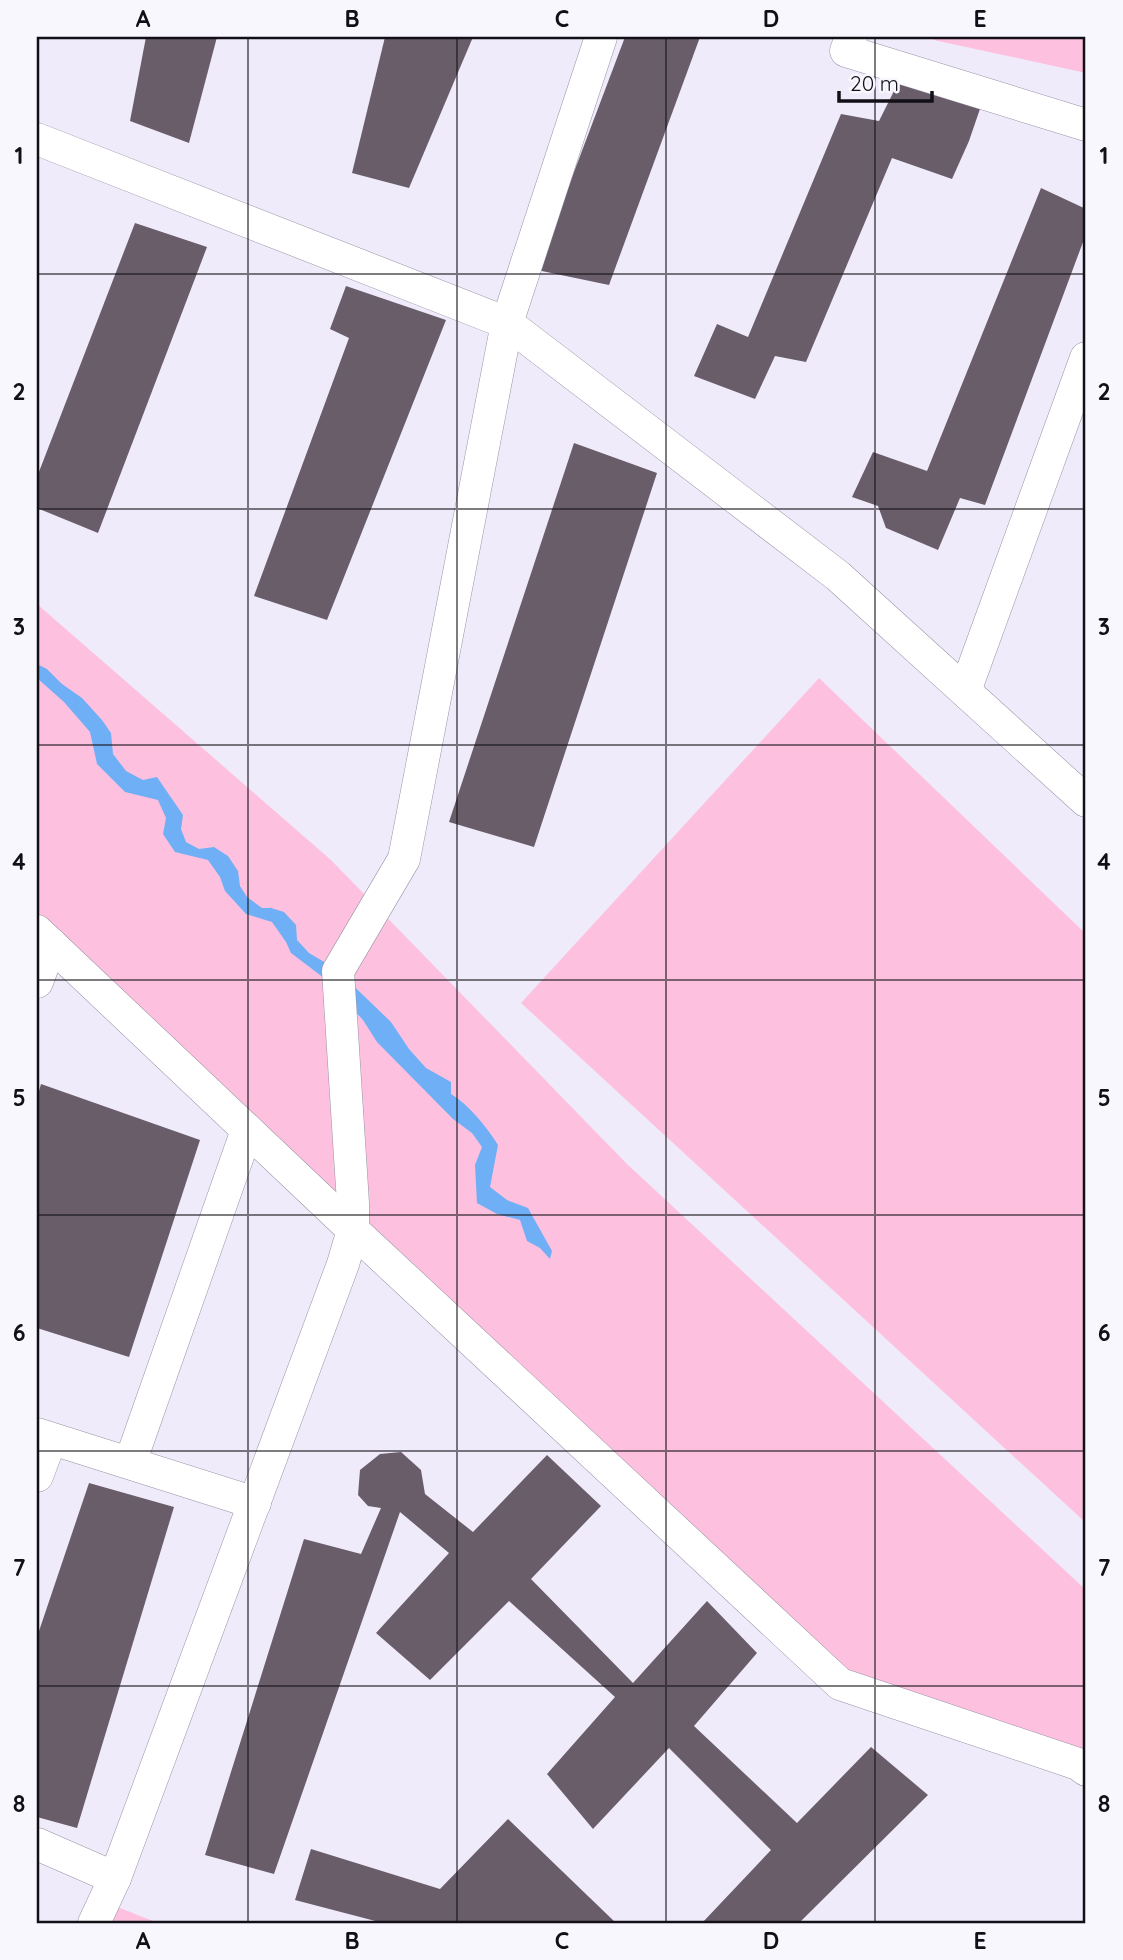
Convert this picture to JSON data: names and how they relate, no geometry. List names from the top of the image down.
{
  "scale_bar": "20 m",
  "grid": {
    "columns": [
      "A",
      "B",
      "C",
      "D",
      "E"
    ],
    "rows": [
      "1",
      "2",
      "3",
      "4",
      "5",
      "6",
      "7",
      "8"
    ]
  }
}
